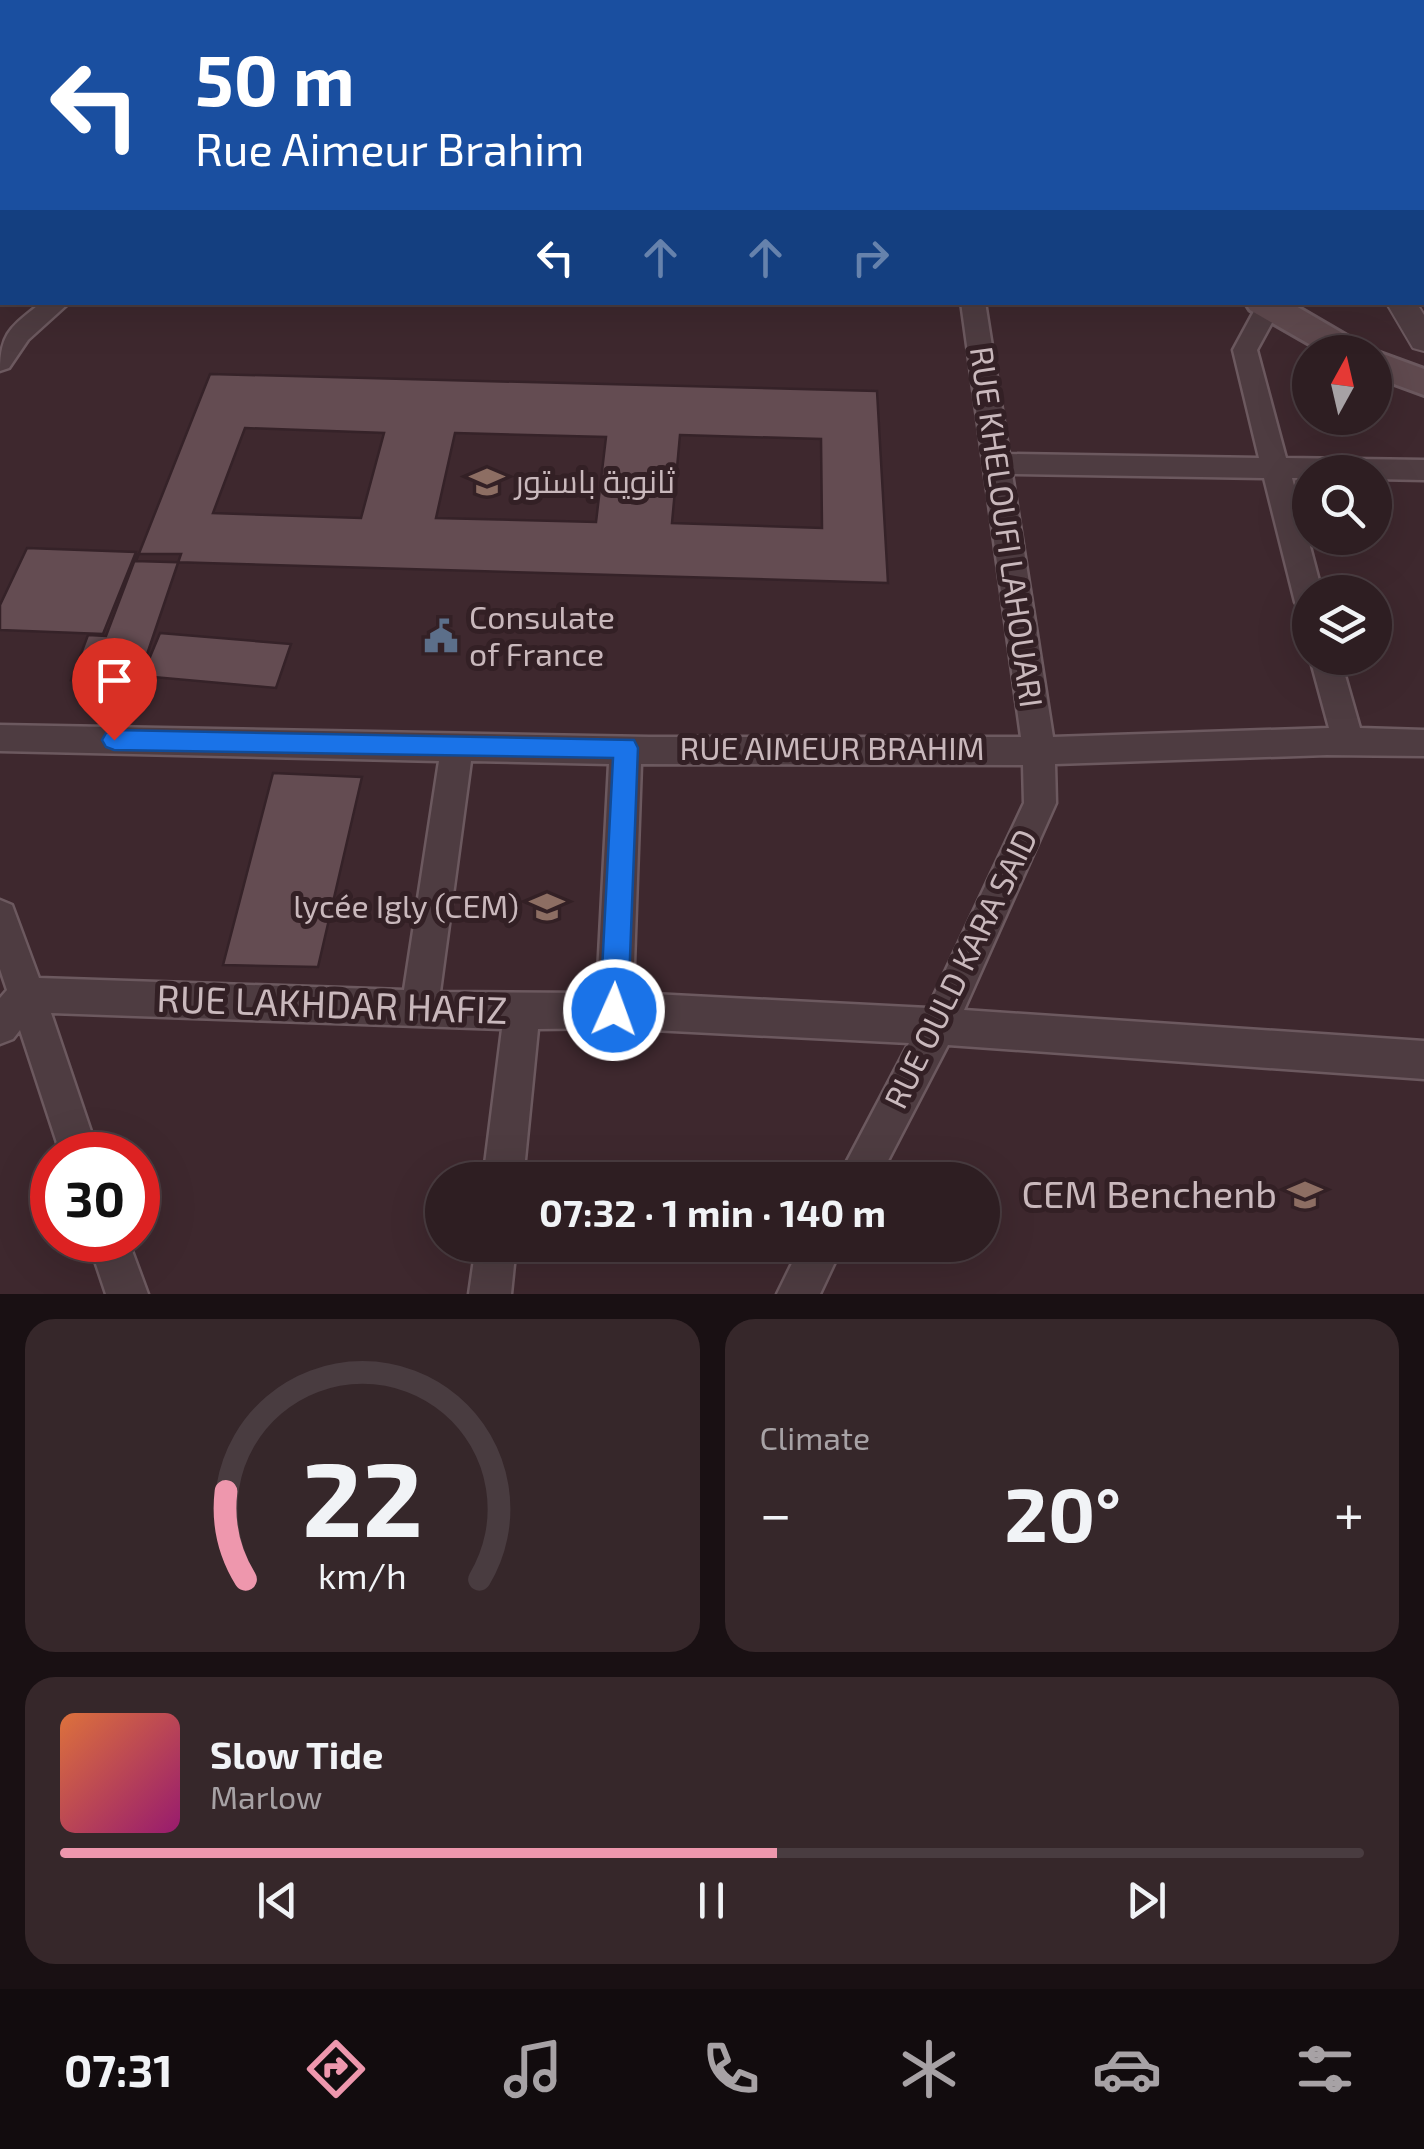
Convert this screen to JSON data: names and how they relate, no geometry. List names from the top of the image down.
{
  "streets": {
    "street": [
      "RUE KHELOUFI LAHOUARI",
      "RUE AIMEUR BRAHIM",
      "RUE OULD KARA SAID",
      "RUE LAKHDAR HAFIZ"
    ]
  },
  "crossings": [
    ["RUE KHELOUFI LAHOUARI", "RUE AIMEUR BRAHIM"],
    ["RUE KHELOUFI LAHOUARI", "RUE OULD KARA SAID"],
    ["RUE AIMEUR BRAHIM", "RUE OULD KARA SAID"],
    ["RUE OULD KARA SAID", "RUE LAKHDAR HAFIZ"]
  ],
  "places": {
    "school or university": ["ثانوية باستور", "lycée Igly (CEM)", "CEM Benchenb"],
    "public building": ["Consulate of France"]
  },
  "north": "top",
  "page": {
    "turn": ["50 m", "Rue Aimeur Brahim"],
    "limit": "30",
    "trip": "07:32 · 1 min · 140 m",
    "tile": "Climate",
    "heat": ["−", "20°", "+"],
    "song": ["Slow Tide", "Marlow"],
    "tabs": "07:31",
    "gauge": ["22", "km/h"]
  }
}
